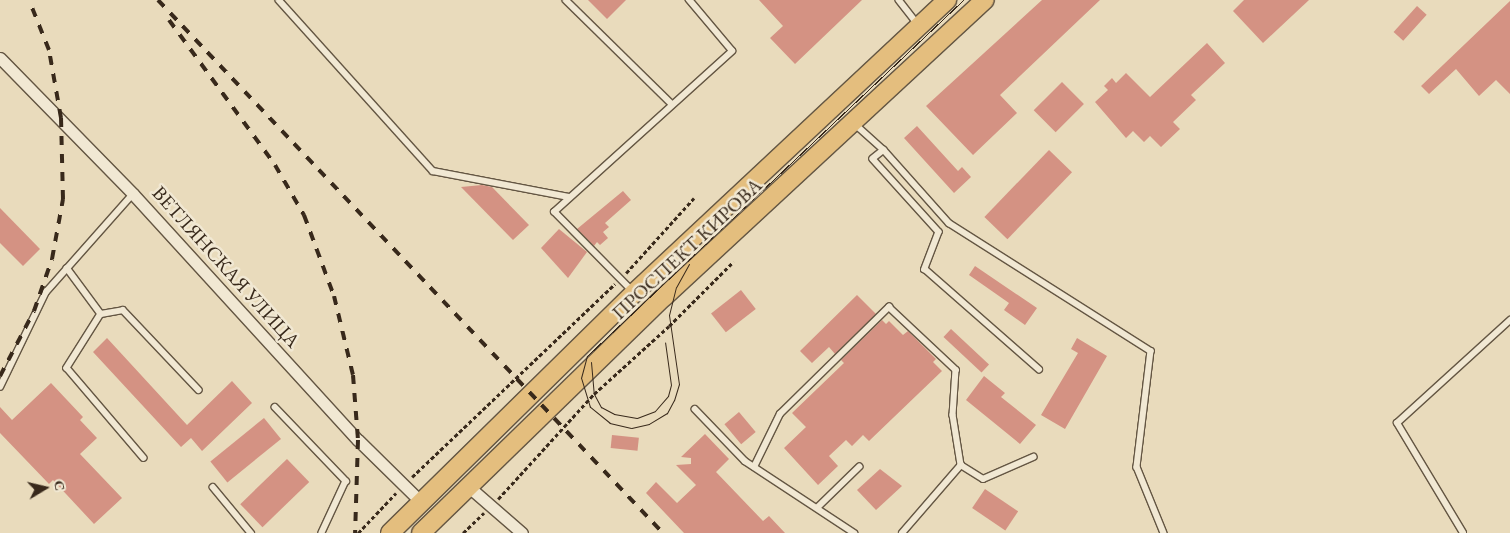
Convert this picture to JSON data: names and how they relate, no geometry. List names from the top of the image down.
{
  "streets": {
    "main road": ["ПРОСПЕКТ КИРОВА"],
    "street": ["ВЕТЛЯНСКАЯ УЛИЦА"]
  },
  "crossings": [
    ["ПРОСПЕКТ КИРОВА", "ВЕТЛЯНСКАЯ УЛИЦА"]
  ],
  "north": "right"
}
